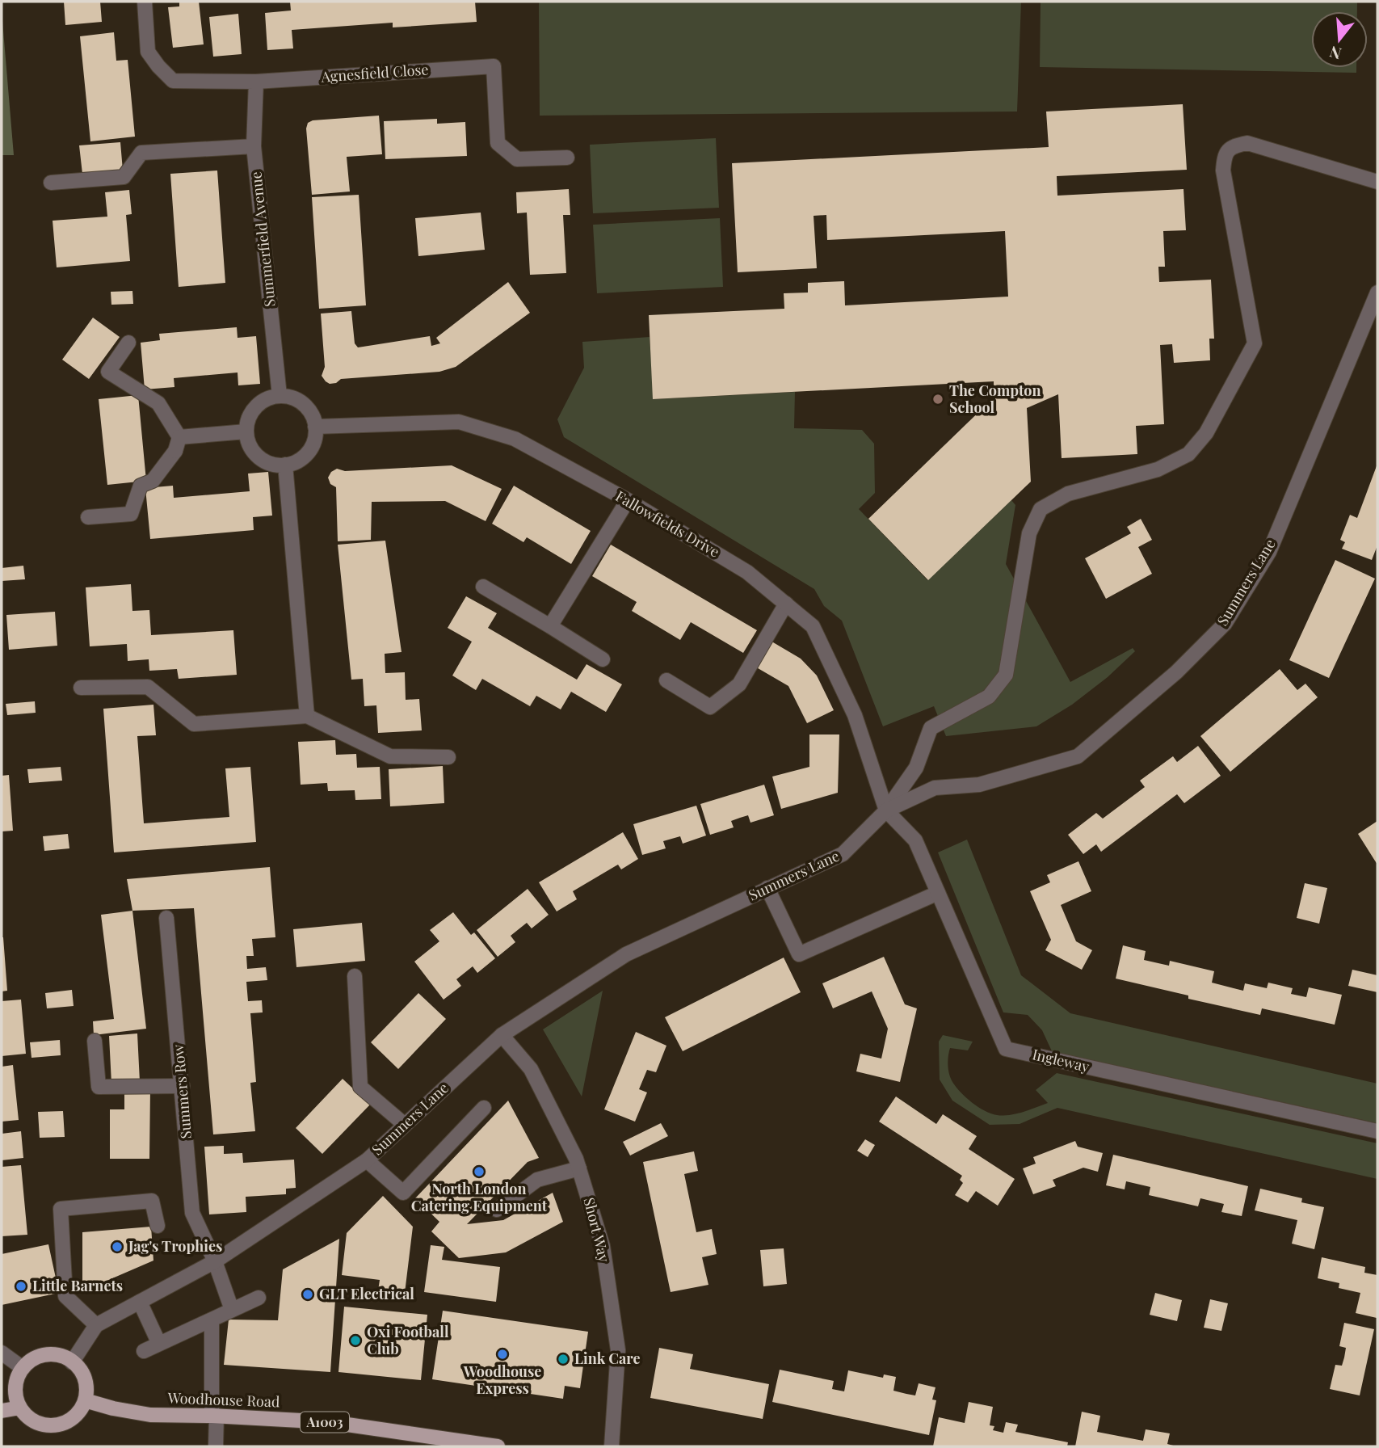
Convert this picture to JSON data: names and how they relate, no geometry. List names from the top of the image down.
{
  "streets": {
    "main road": ["Woodhouse Road", "A1003"],
    "street": [
      "Agnesfield Close",
      "Summerfield Avenue",
      "Fallowfields Drive",
      "Summers Lane",
      "Ingleway",
      "Summers Row",
      "Short Way"
    ]
  },
  "crossings": [
    ["Agnesfield Close", "Summerfield Avenue"],
    ["Summerfield Avenue", "Fallowfields Drive"],
    ["Fallowfields Drive", "Summers Lane"],
    ["Fallowfields Drive", "Ingleway"],
    ["Summers Lane", "Ingleway"],
    ["Summers Lane", "Summers Row"],
    ["Summers Lane", "Short Way"],
    ["Summers Lane", "Woodhouse Road"]
  ],
  "places": [
    "The Compton School",
    "North London Catering Equipment",
    "Jag's Trophies",
    "Little Barnets",
    "GLT Electrical",
    "Oxi Football Club",
    "Woodhouse Express",
    "Link Care"
  ],
  "north": "bottom"
}
